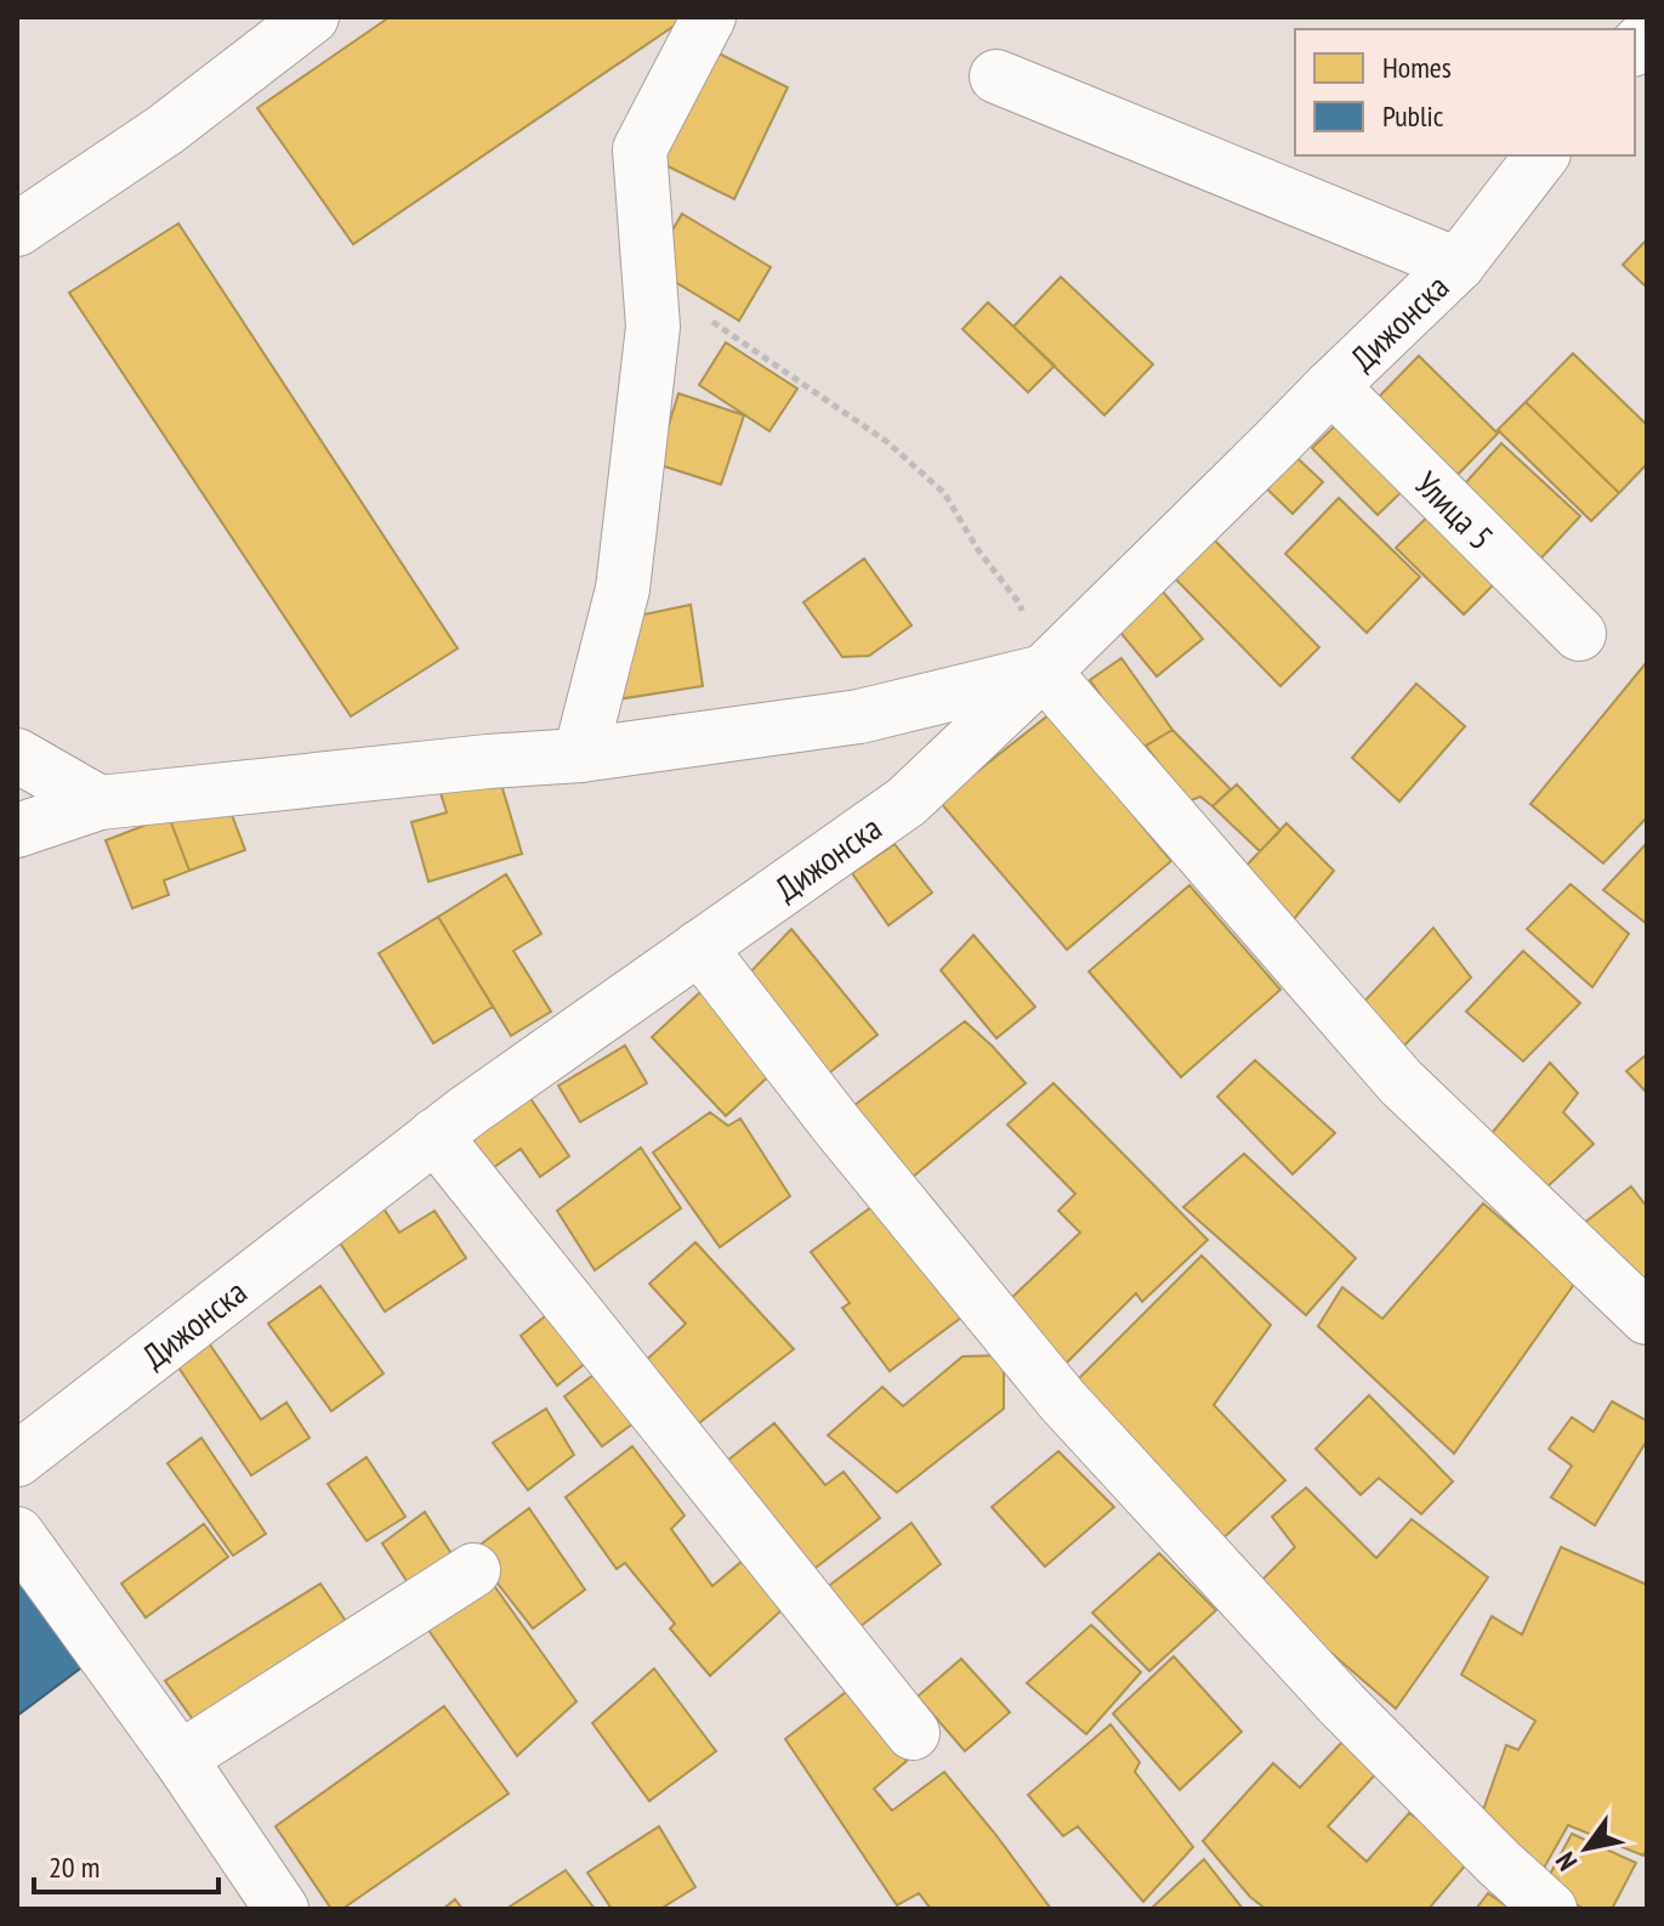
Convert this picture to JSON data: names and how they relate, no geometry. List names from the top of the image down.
{
  "streets": {
    "street": ["Дижонска", "Улица 5"]
  },
  "crossings": [
    ["Дижонска", "Улица 5"]
  ],
  "legend": ["Homes", "Public"],
  "scale_bar": "20 m",
  "north": "bottom left"
}
